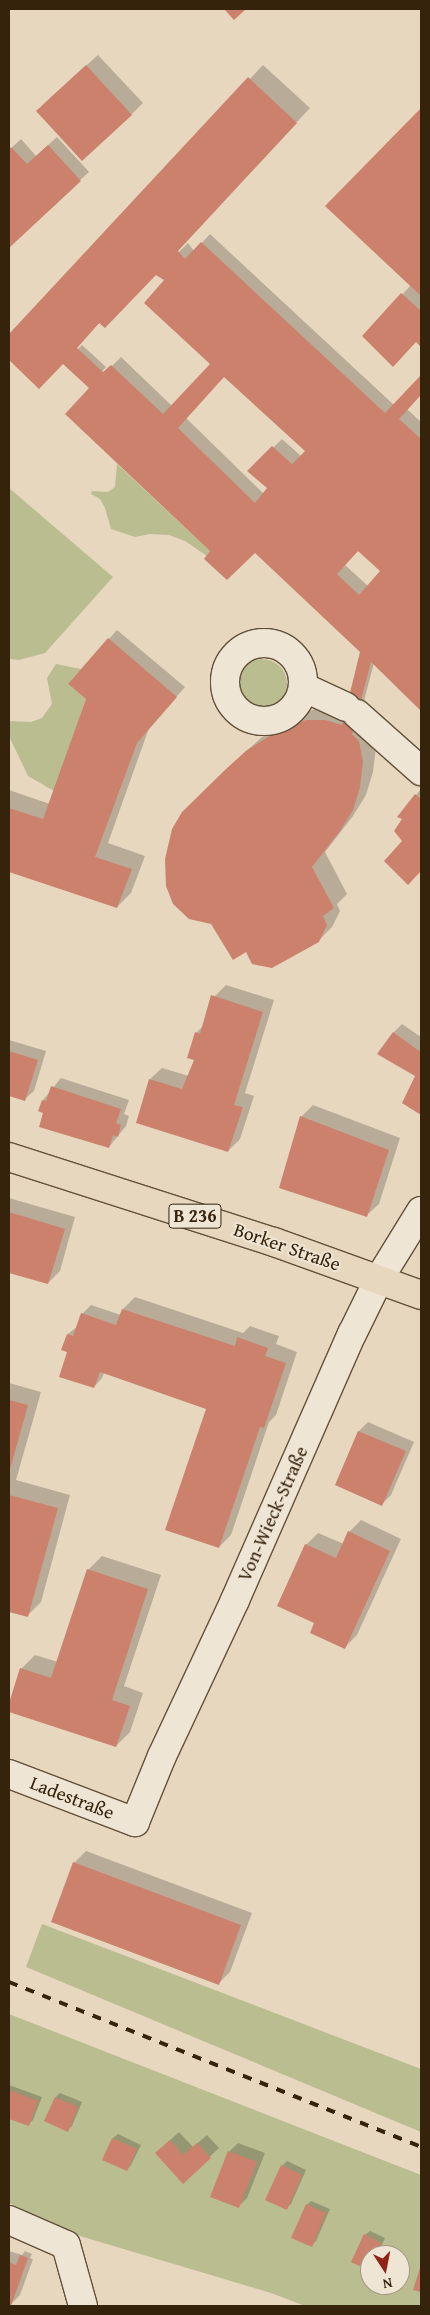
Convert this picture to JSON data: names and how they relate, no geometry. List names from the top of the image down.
{
  "streets": {
    "main road": ["B 236", "Borker Straße"],
    "street": ["Von-Wieck-Straße", "Ladestraße"]
  },
  "crossings": [
    ["Borker Straße", "Von-Wieck-Straße"],
    ["Von-Wieck-Straße", "Ladestraße"]
  ],
  "north": "bottom"
}
